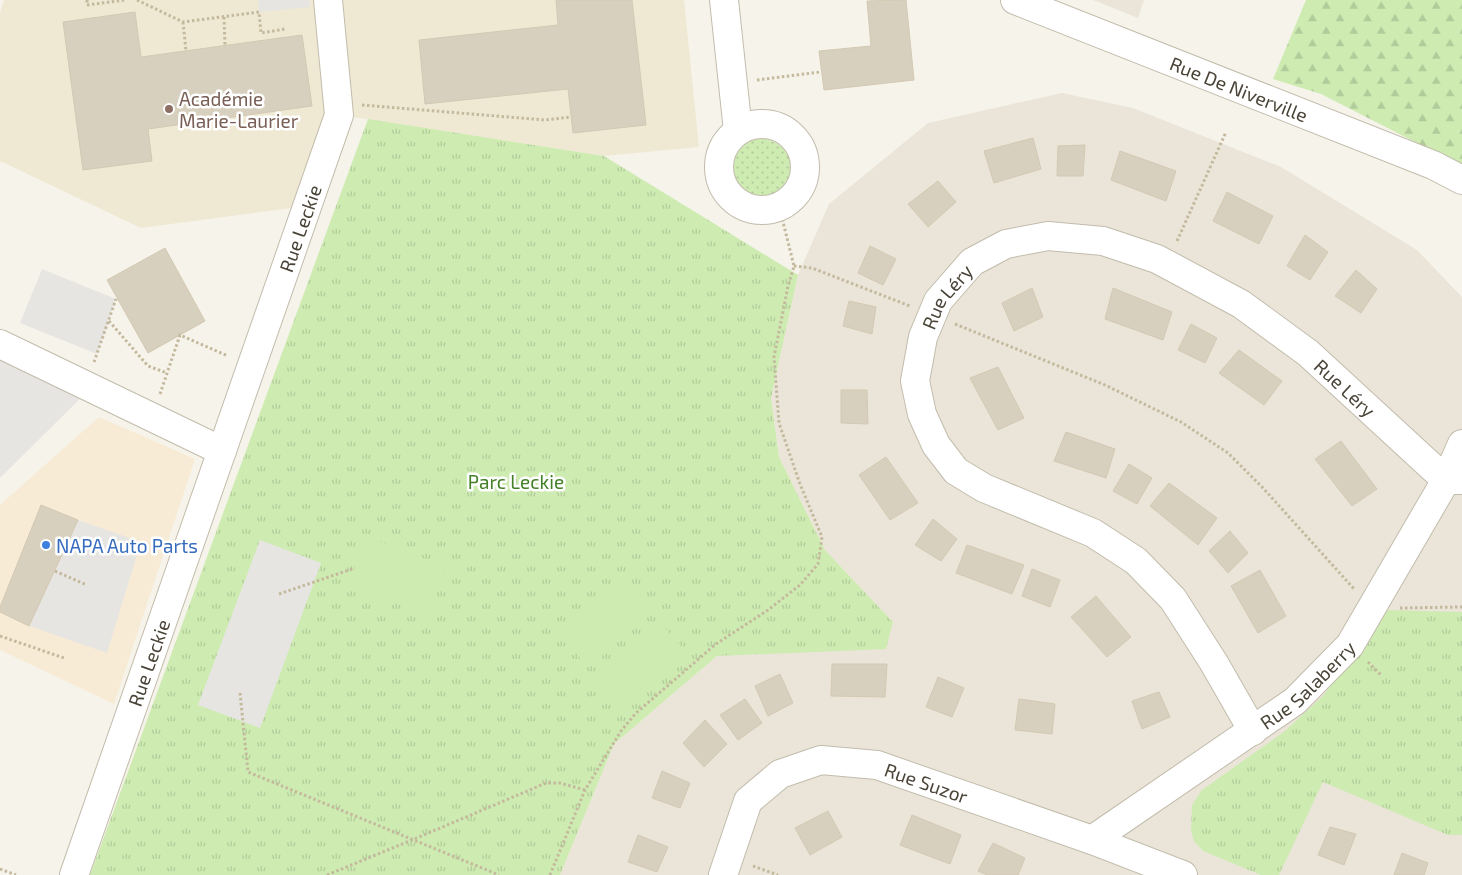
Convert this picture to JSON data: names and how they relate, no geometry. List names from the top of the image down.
{
  "streets": {
    "street": [
      "Rue De Niverville",
      "Rue Leckie",
      "Rue Léry",
      "Rue Salaberry",
      "Rue Suzor"
    ]
  },
  "crossings": [
    ["Rue Léry", "Rue Salaberry"],
    ["Rue Salaberry", "Rue Suzor"]
  ],
  "parks": ["Parc Leckie"],
  "places": ["Académie Marie-Laurier", "NAPA Auto Parts"]
}
